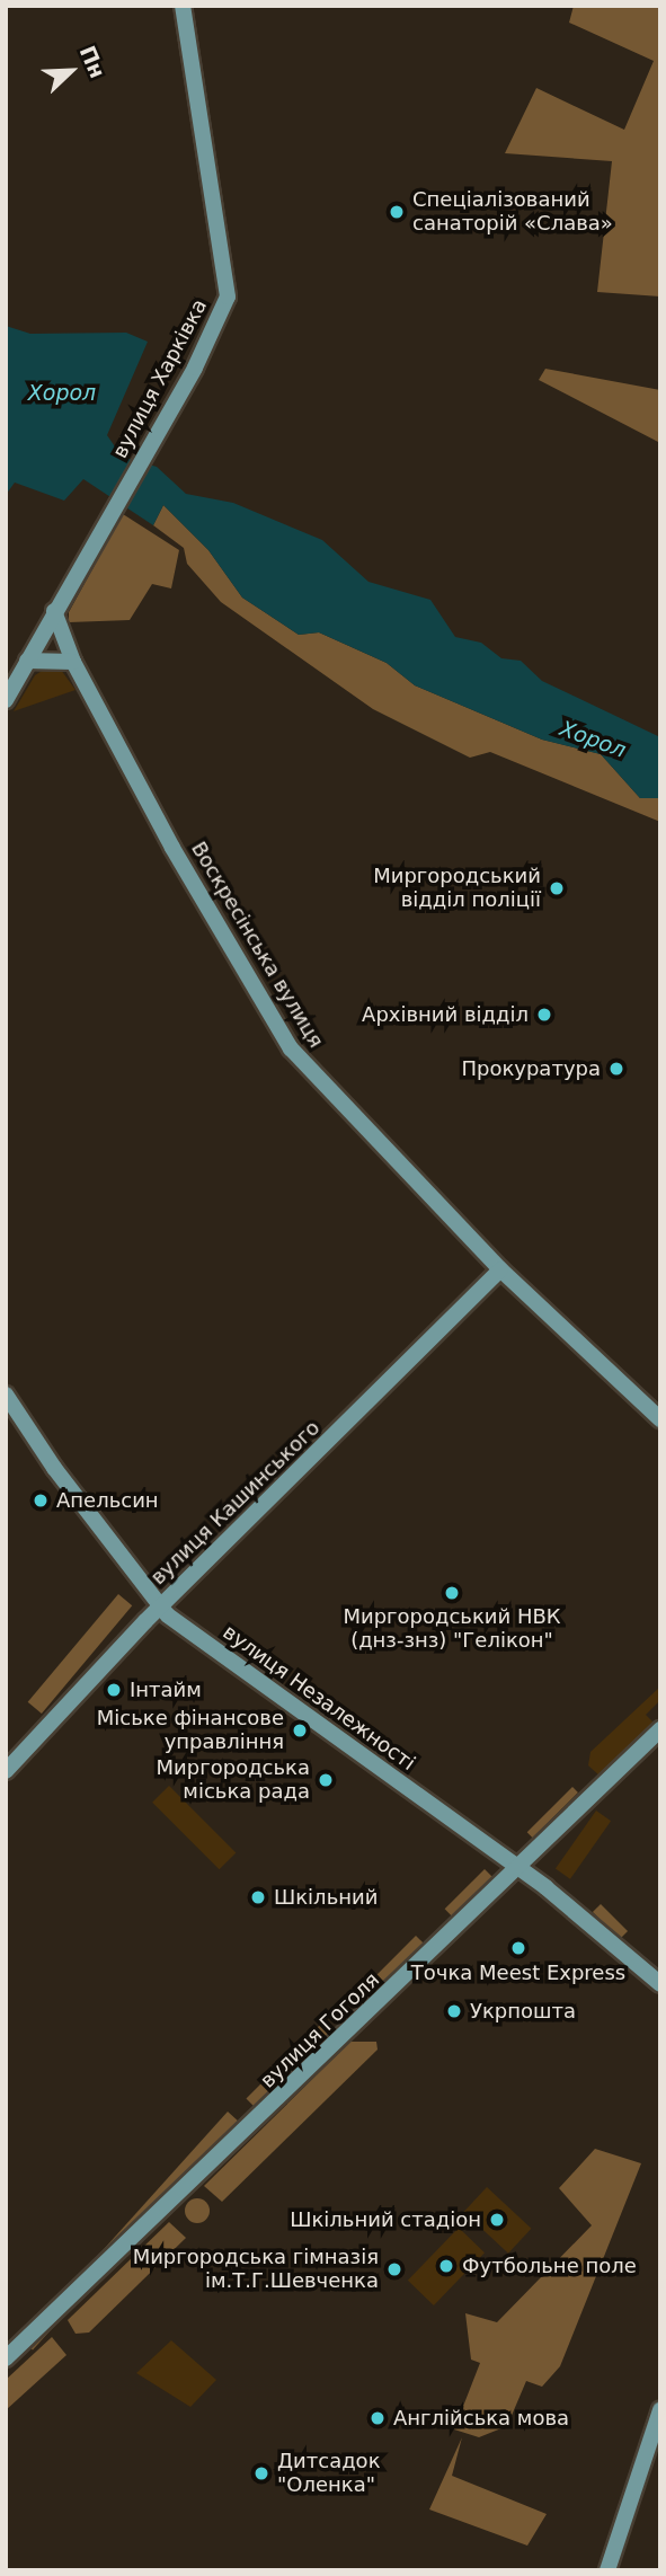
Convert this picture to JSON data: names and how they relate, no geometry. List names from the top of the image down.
{
  "streets": {
    "street": [
      "вулиця Харківка",
      "Воскресінська вулиця",
      "вулиця Кашинського",
      "вулиця Незалежності",
      "вулиця Гоголя"
    ]
  },
  "crossings": [
    ["вулиця Харківка", "Воскресінська вулиця"],
    ["Воскресінська вулиця", "вулиця Кашинського"],
    ["вулиця Кашинського", "вулиця Незалежності"],
    ["вулиця Незалежності", "вулиця Гоголя"]
  ],
  "water": ["Хорол"],
  "places": [
    "Спеціалізований санаторій «Слава»",
    "Миргородський відділ поліції",
    "Архівний відділ",
    "Прокуратура",
    "Апельсин",
    "Миргородський НВК (днз-знз) \"Гелікон\"",
    "Інтайм",
    "Міське фінансове управління",
    "Миргородська міська рада",
    "Шкільний",
    "Точка Meest Express",
    "Укрпошта",
    "Шкільний стадіон",
    "Футбольне поле",
    "Миргородська гімназія ім.Т.Г.Шевченка",
    "Англійська мова",
    "Дитсадок \"Оленка\""
  ],
  "north": "top right"
}
